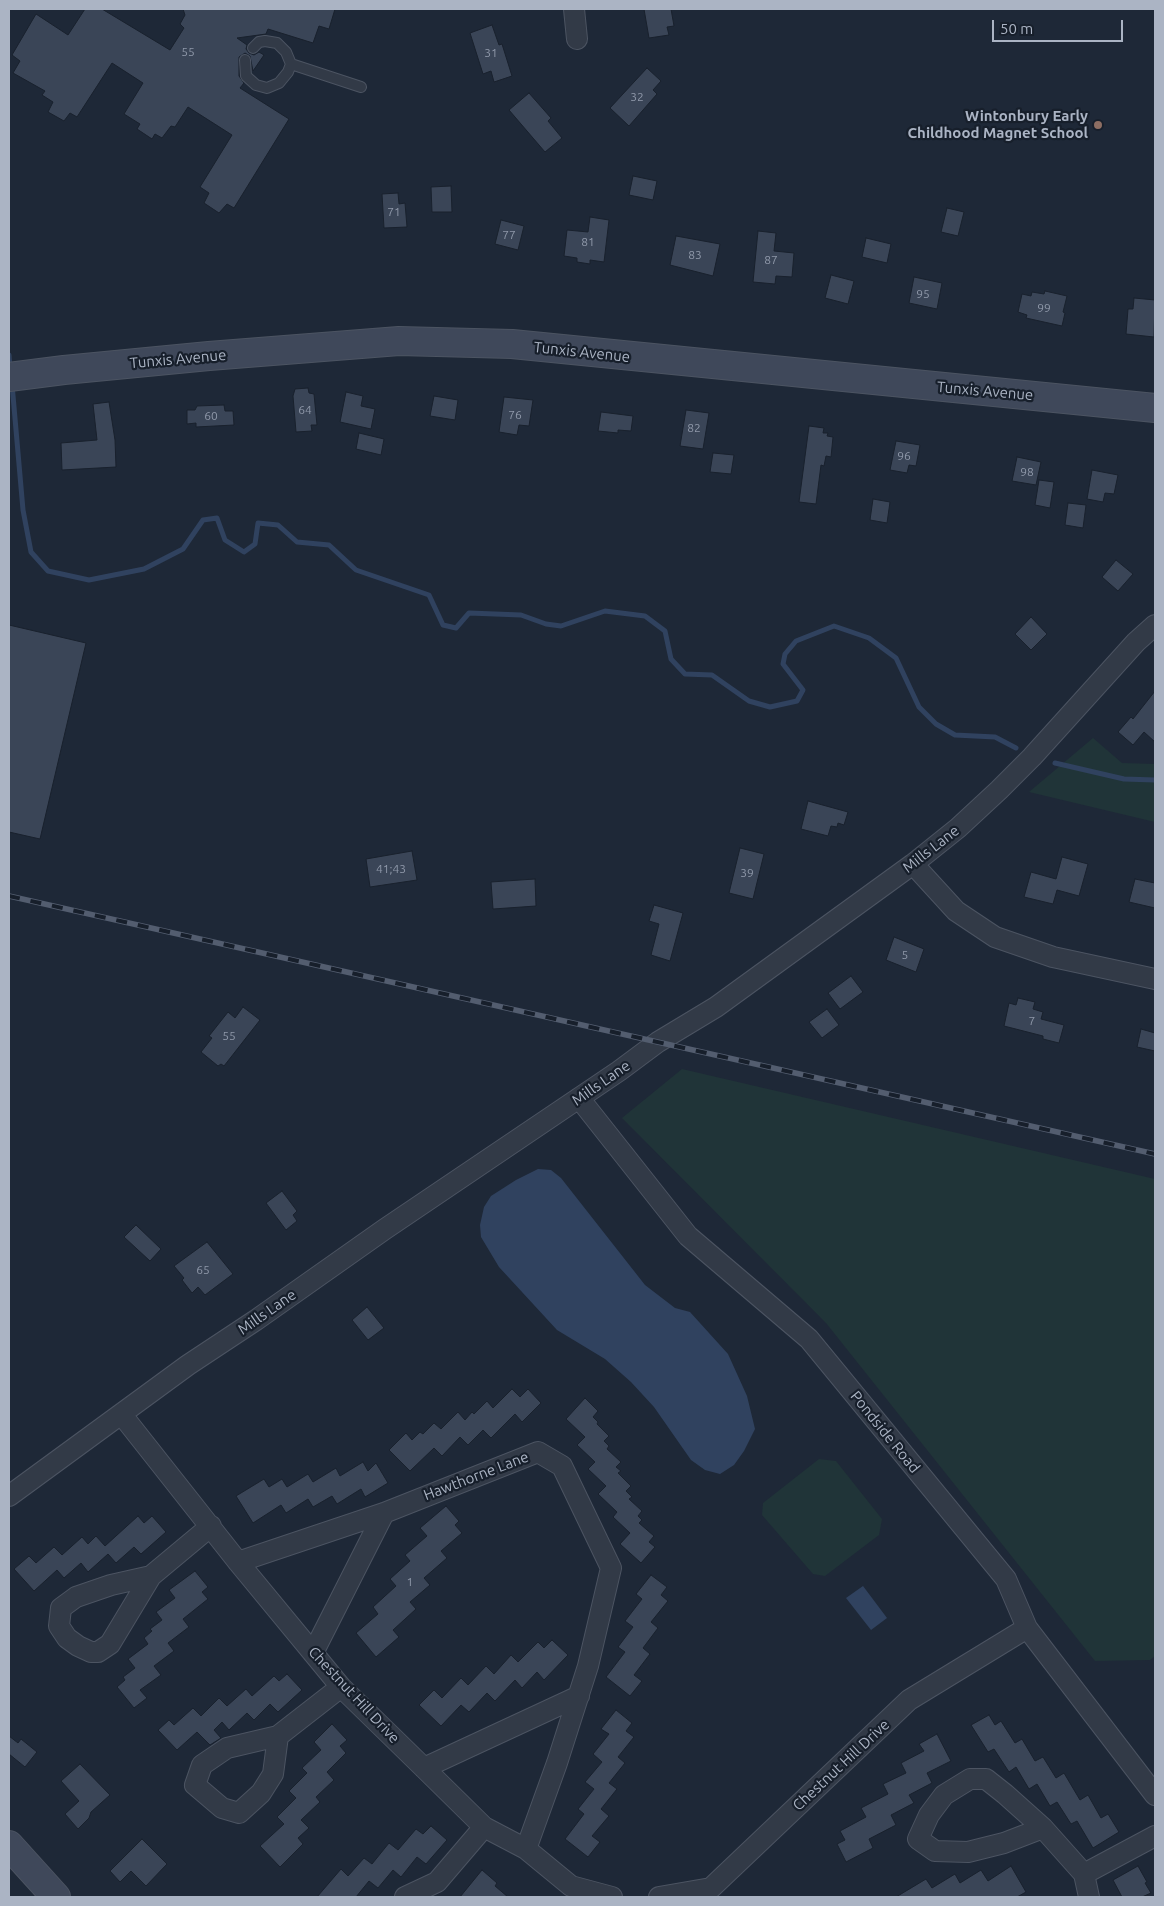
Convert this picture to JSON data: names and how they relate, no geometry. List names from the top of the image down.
{
  "streets": {
    "main road": ["Tunxis Avenue"],
    "street": [
      "Mills Lane",
      "Pondside Road",
      "Hawthorne Lane",
      "Chestnut Hill Drive"
    ]
  },
  "crossings": [
    ["Mills Lane", "Pondside Road"],
    ["Mills Lane", "Chestnut Hill Drive"],
    ["Pondside Road", "Chestnut Hill Drive"],
    ["Hawthorne Lane", "Chestnut Hill Drive"]
  ],
  "places": ["Wintonbury Early Childhood Magnet School"],
  "house_numbers": [
    "55",
    "31",
    "32",
    "71",
    "77",
    "81",
    "83",
    "87",
    "95",
    "99",
    "64",
    "76",
    "60",
    "82",
    "96",
    "98",
    "41;43",
    "39",
    "5",
    "7",
    "55",
    "65",
    "1"
  ],
  "scale_bar": "50 m"
}
